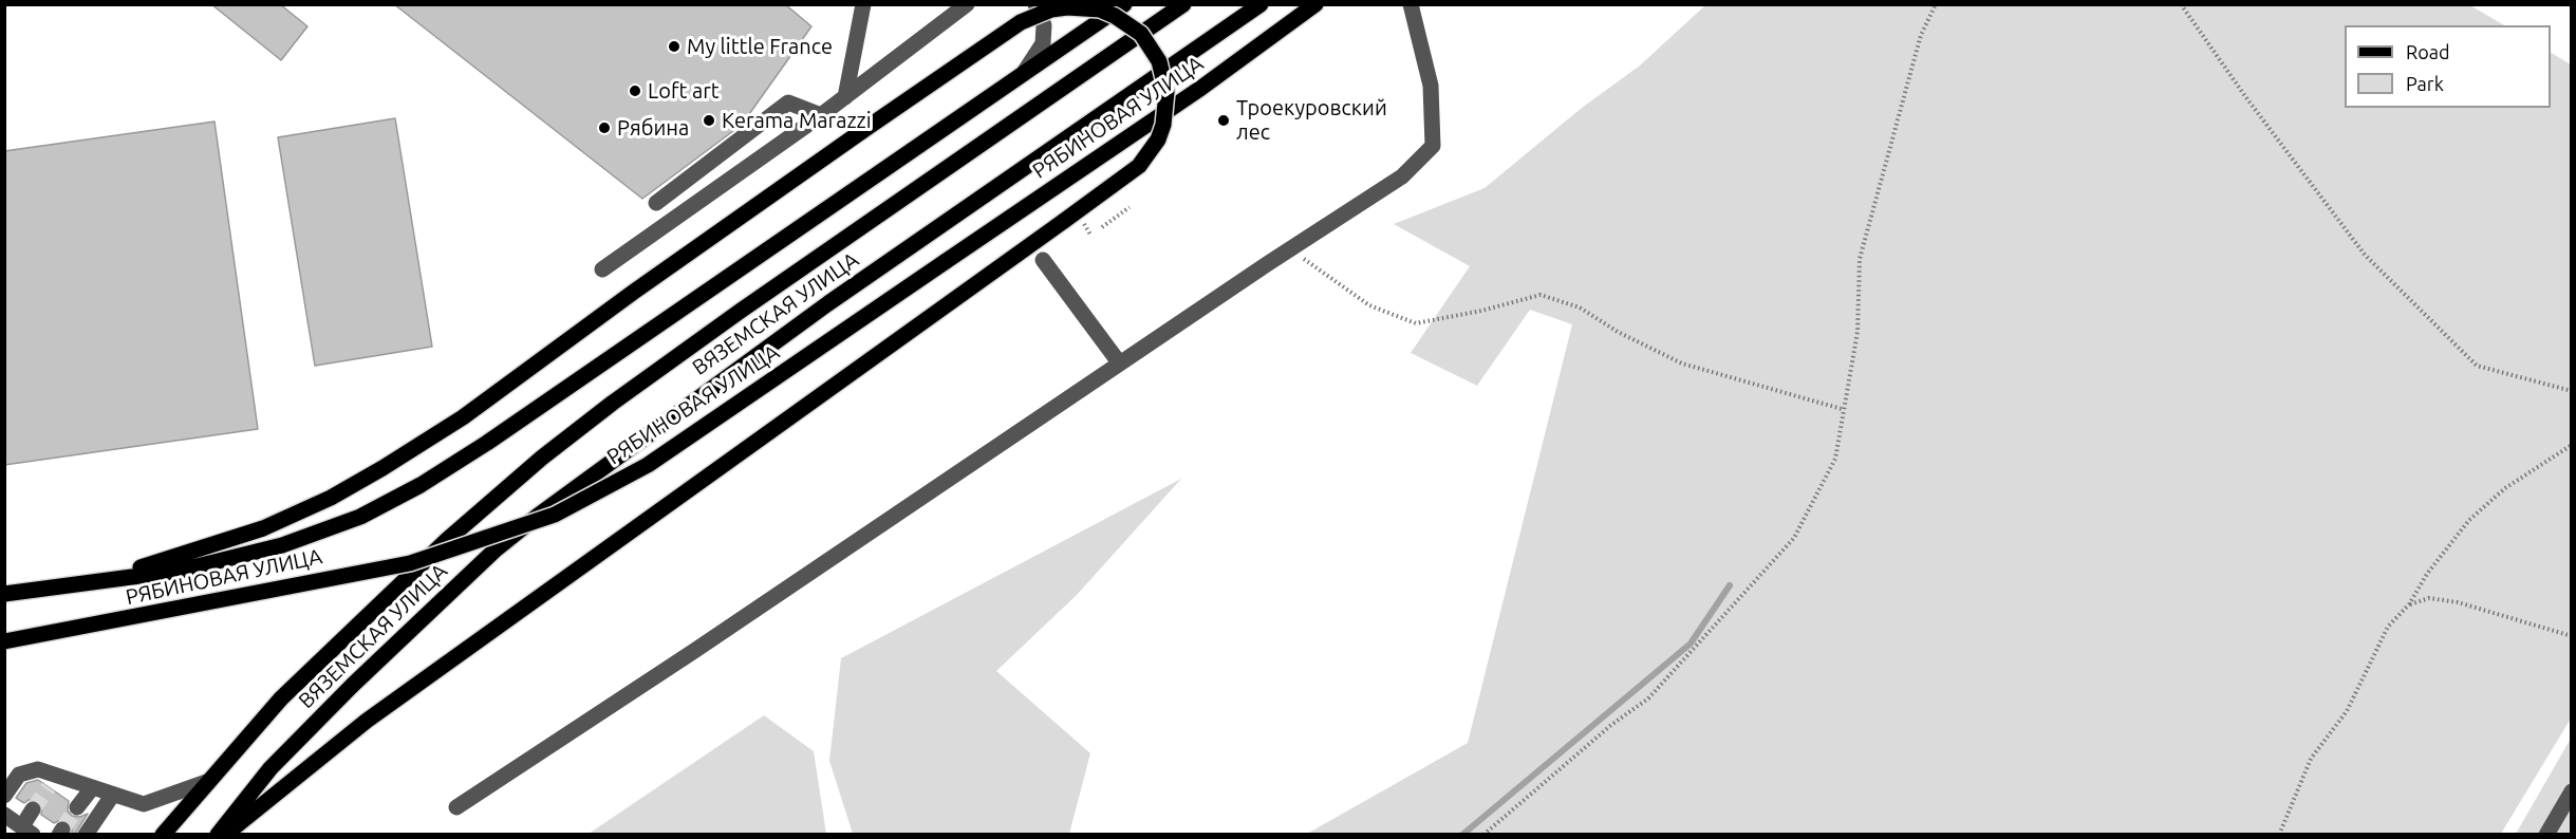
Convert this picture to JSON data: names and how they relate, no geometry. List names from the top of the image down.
{
  "streets": {
    "main road": ["РЯБИНОВАЯ УЛИЦА", "ВЯЗЕМСКАЯ УЛИЦА"]
  },
  "places": [
    "My little France",
    "Loft art",
    "Kerama Marazzi",
    "Троекуровский лес",
    "Рябина"
  ],
  "legend": ["Road", "Park"]
}
